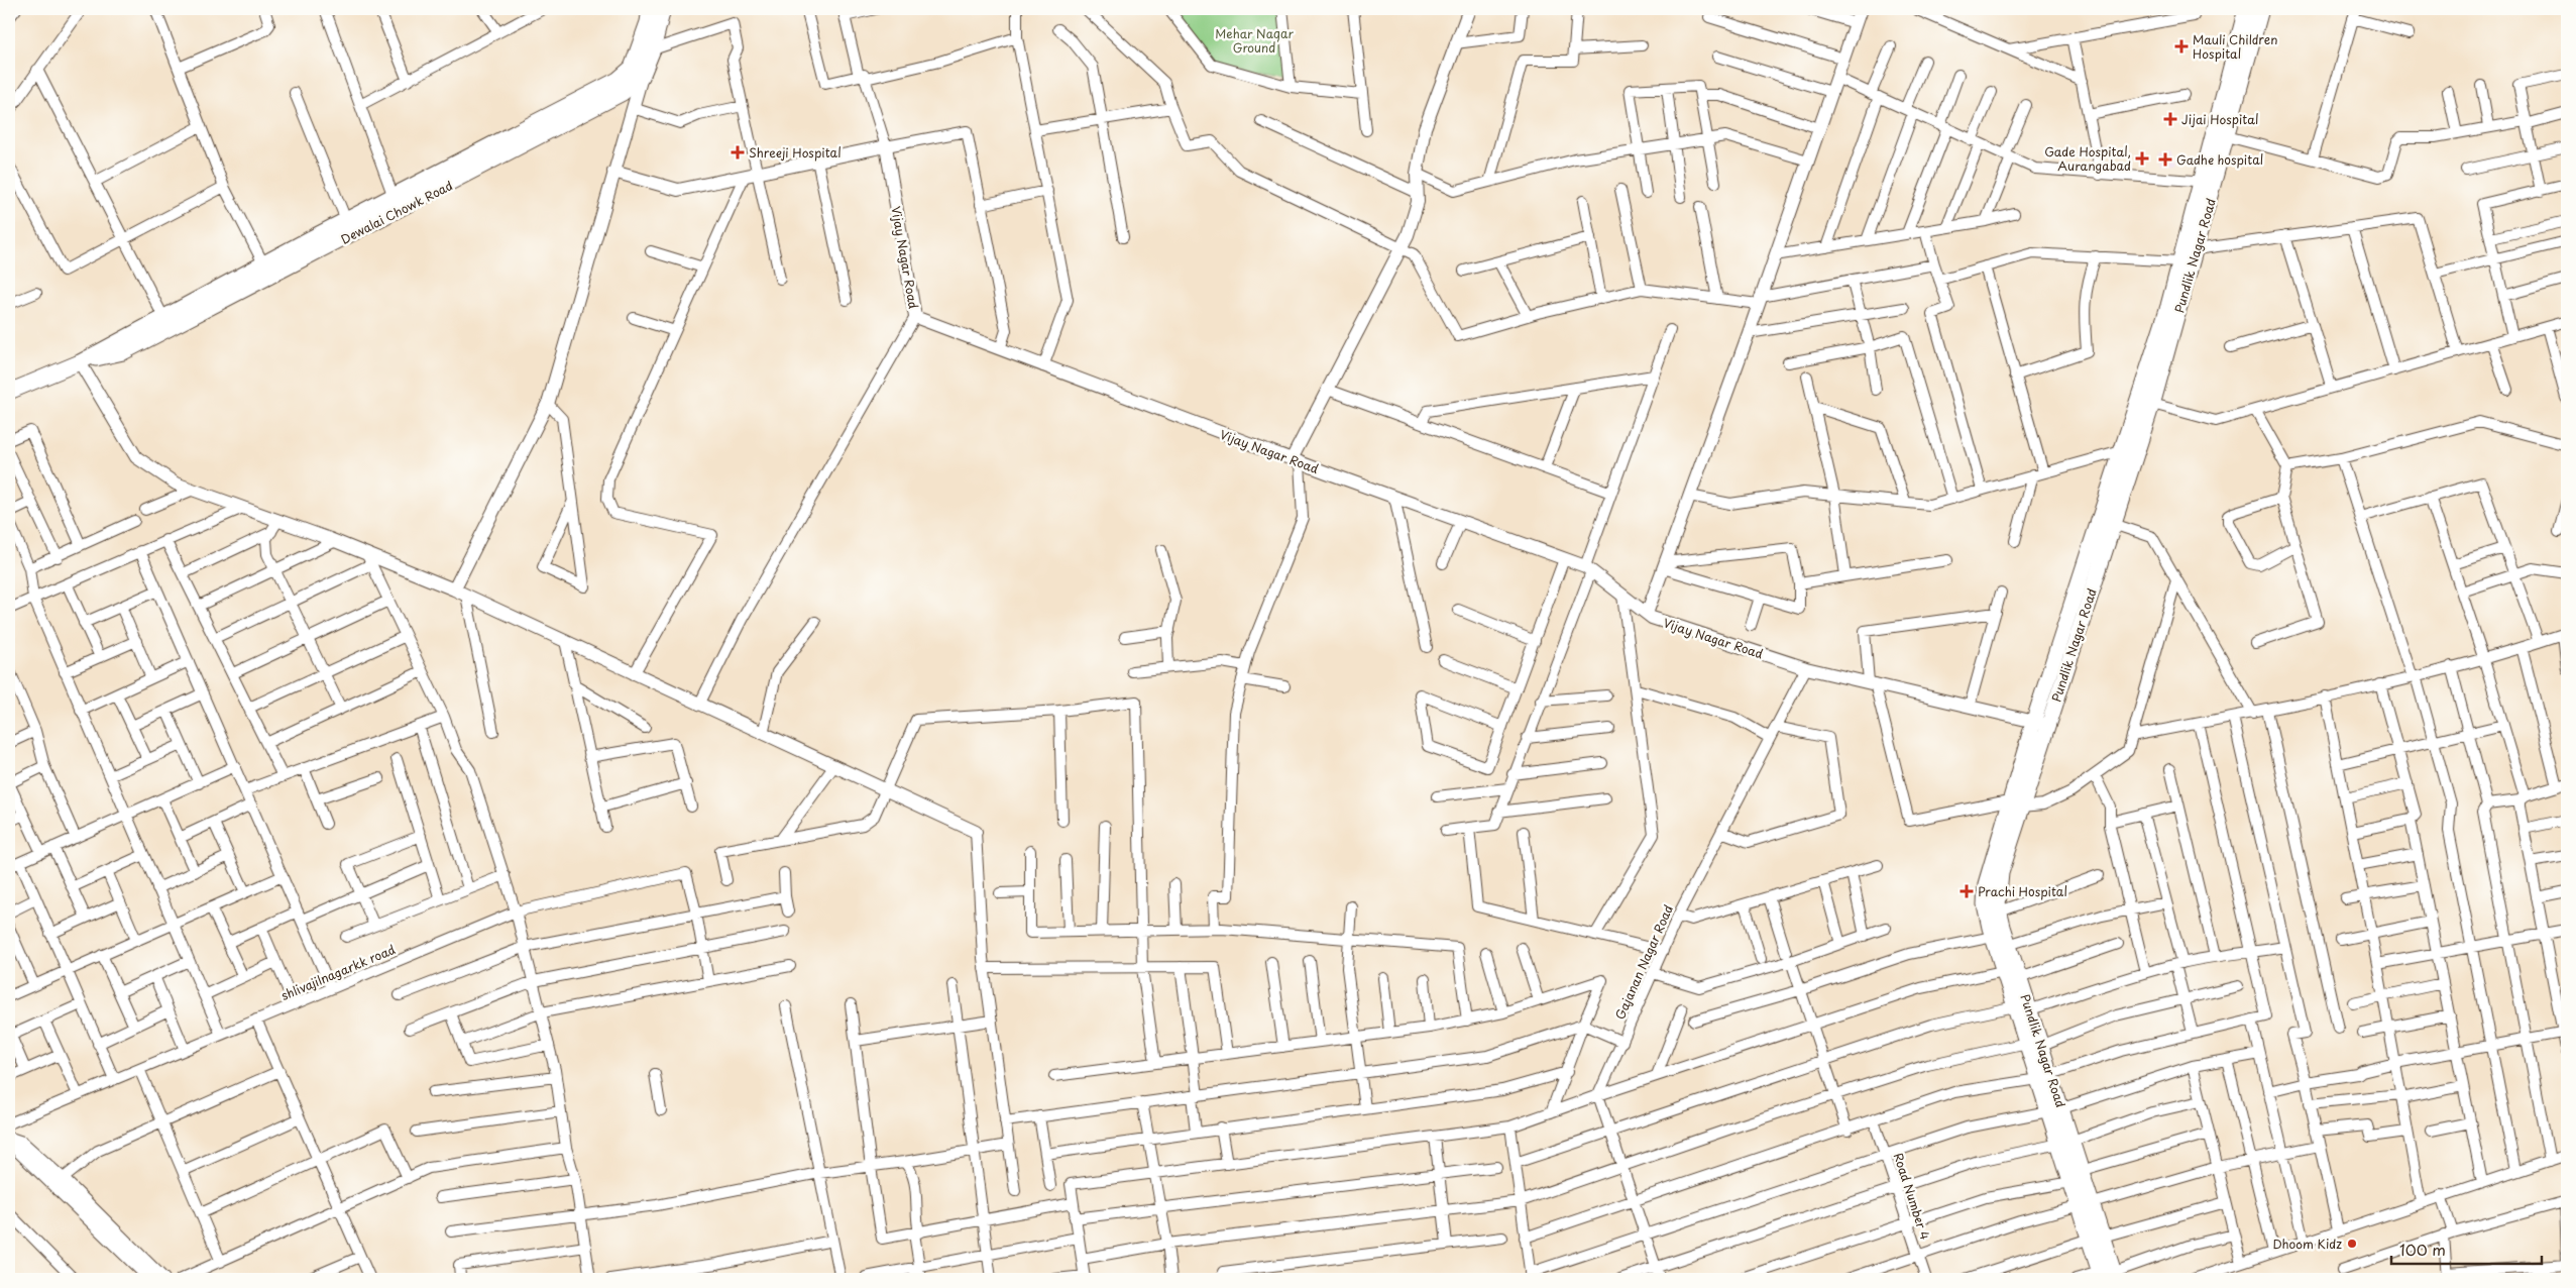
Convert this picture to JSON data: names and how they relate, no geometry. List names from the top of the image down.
{
  "streets": {
    "main road": ["Dewalai Chowk Road", "Pundlik Nagar Road"],
    "street": [
      "Vijay Nagar Road",
      "Gajanan Nagar Road",
      "shlivajilnagarkk road",
      "Road Number 4"
    ]
  },
  "crossings": [
    ["Pundlik Nagar Road", "Vijay Nagar Road"],
    ["Vijay Nagar Road", "Gajanan Nagar Road"]
  ],
  "parks": ["Mehar Nagar Ground"],
  "places": {
    "health": [
      "Mauli Children Hospital",
      "Jijai Hospital",
      "Shreeji Hospital",
      "Gade Hospital, Aurangabad",
      "Gadhe hospital",
      "Prachi Hospital"
    ],
    "other": ["Dhoom Kidz"]
  },
  "scale_bar": "100 m"
}
